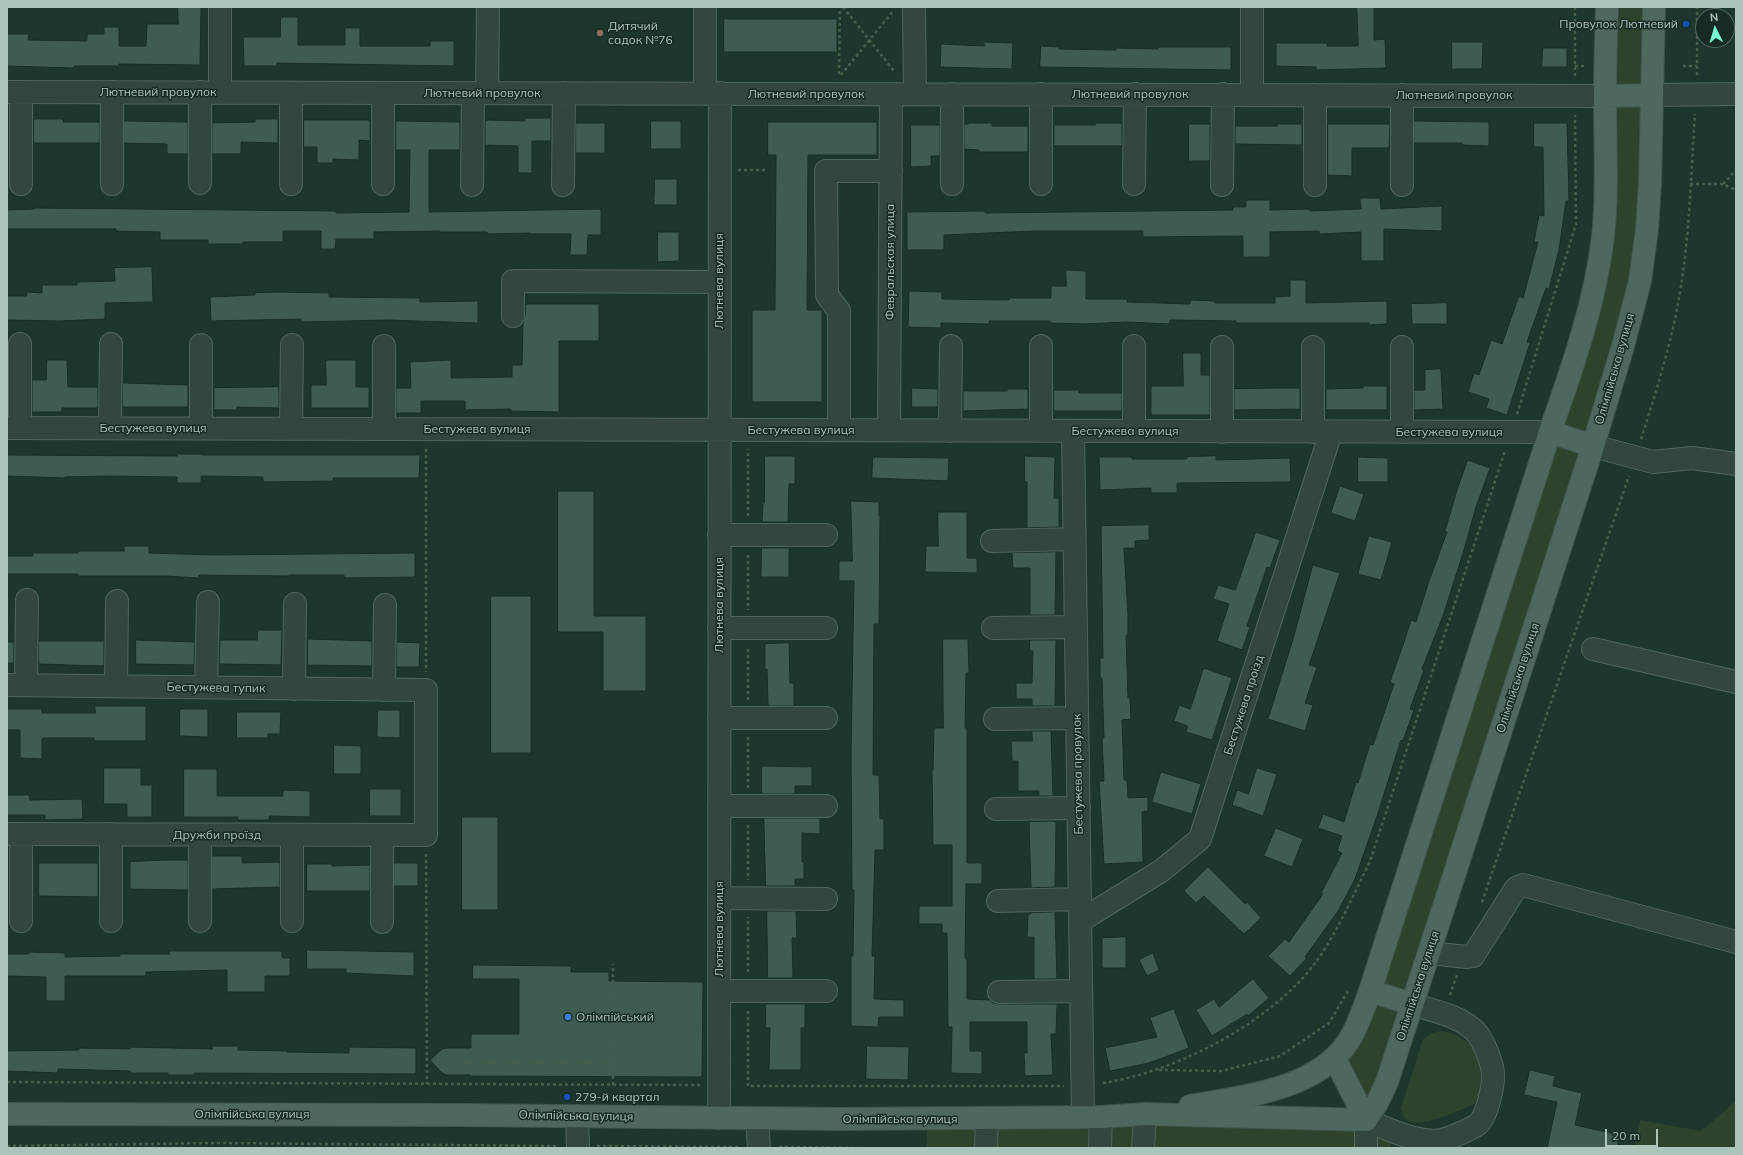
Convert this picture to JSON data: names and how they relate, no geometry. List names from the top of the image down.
{
  "streets": {
    "main road": ["Олімпійська вулиця", "Бестужева вулиця"],
    "street": [
      "Лютневий провулок",
      "Февральская улица",
      "Лютнева вулиця",
      "Бестужева тупик",
      "Бестужева проїзд",
      "Бестужева провулок",
      "Дружби проїзд"
    ]
  },
  "crossings": [
    ["Лютневий провулок", "Февральская улица"],
    ["Лютневий провулок", "Лютнева вулиця"],
    ["Лютневий провулок", "Олімпійська вулиця"],
    ["Февральская улица", "Бестужева вулиця"],
    ["Лютнева вулиця", "Олімпійська вулиця"],
    ["Лютнева вулиця", "Бестужева вулиця"],
    ["Олімпійська вулиця", "Бестужева вулиця"],
    ["Олімпійська вулиця", "Бестужева провулок"],
    ["Бестужева вулиця", "Бестужева проїзд"],
    ["Бестужева вулиця", "Бестужева провулок"],
    ["Бестужева проїзд", "Бестужева провулок"]
  ],
  "places": [
    "Провулок Лютневий",
    "Дитячий садок №76",
    "Олімпійський",
    "279-й квартал"
  ],
  "scale_bar": "20 m",
  "north": "top"
}
